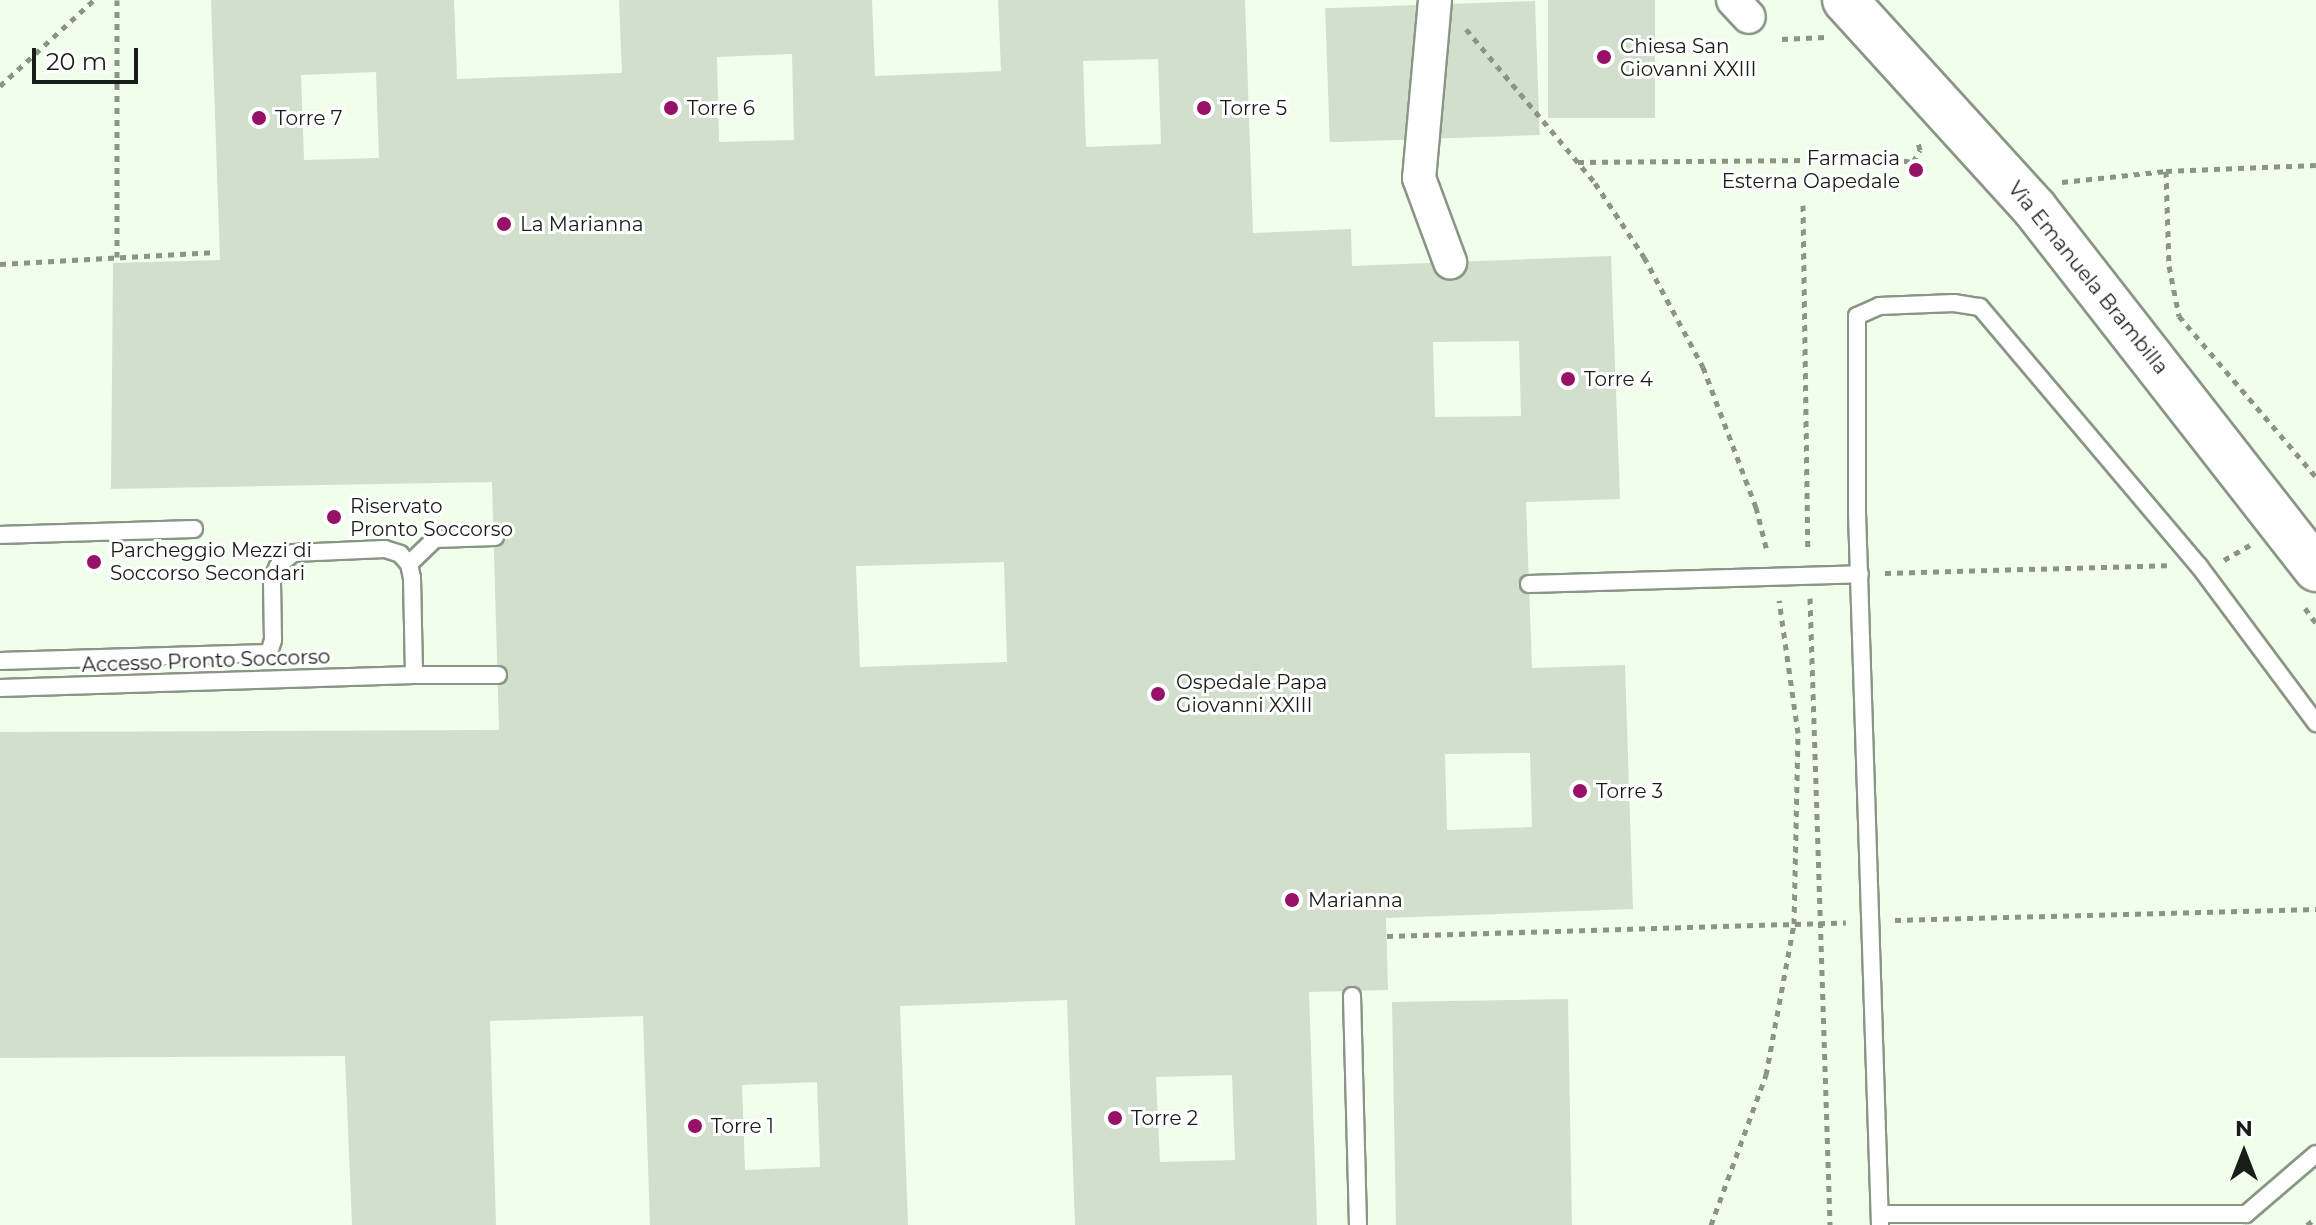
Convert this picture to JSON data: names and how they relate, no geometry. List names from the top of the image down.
{
  "streets": {
    "street": ["Via Emanuela Brambilla"],
    "lane": ["Accesso Pronto Soccorso"]
  },
  "places": [
    "Chiesa San Giovanni XXIII",
    "Torre 6",
    "Torre 5",
    "Torre 7",
    "Farmacia Esterna Oapedale",
    "La Marianna",
    "Torre 4",
    "Riservato Pronto Soccorso",
    "Parcheggio Mezzi di Soccorso Secondari",
    "Ospedale Papa Giovanni XXIII",
    "Torre 3",
    "Marianna",
    "Torre 2",
    "Torre 1"
  ],
  "scale_bar": "20 m",
  "north": "top"
}
